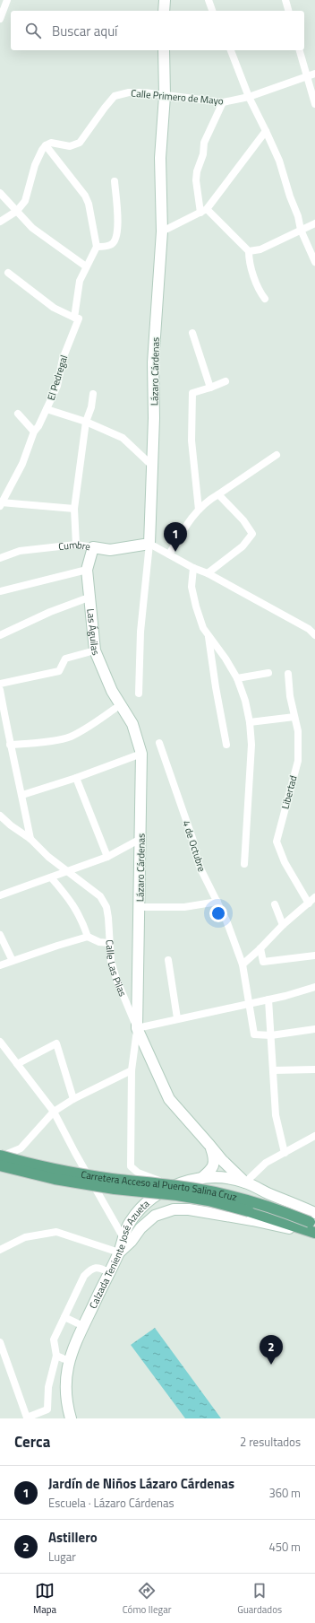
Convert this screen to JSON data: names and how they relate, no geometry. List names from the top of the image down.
{
  "streets": {
    "main road": ["Carretera Acceso al Puerto Salina Cruz"],
    "street": [
      "Calle Primero de Mayo",
      "Lázaro Cárdenas",
      "El Pedregal",
      "Cumbre",
      "Las Águilas",
      "Libertad",
      "4 de Octubre",
      "Calle Las Pilas",
      "Calzada Teniente José Azueta"
    ]
  },
  "crossings": [
    ["Calle Primero de Mayo", "Lázaro Cárdenas"],
    ["Lázaro Cárdenas", "Cumbre"],
    ["Lázaro Cárdenas", "Las Águilas"],
    ["Lázaro Cárdenas", "Calle Las Pilas"],
    ["Cumbre", "Las Águilas"],
    ["Calle Las Pilas", "Calzada Teniente José Azueta"],
    ["Carretera Acceso al Puerto Salina Cruz", "Calzada Teniente José Azueta"]
  ],
  "page": {
    "search": "Buscar aquí",
    "pins": ["1", "2"],
    "heading": ["Cerca", "2 resultados"],
    "list": [
      {
        "mark": "1",
        "name": "Jardín de Niños Lázaro Cárdenas",
        "note": "Escuela · Lázaro Cárdenas",
        "value": "360 m"
      },
      {
        "mark": "2",
        "name": "Astillero",
        "note": "Lugar",
        "value": "450 m"
      }
    ],
    "nav": ["Mapa", "Cómo llegar", "Guardados"]
  }
}
